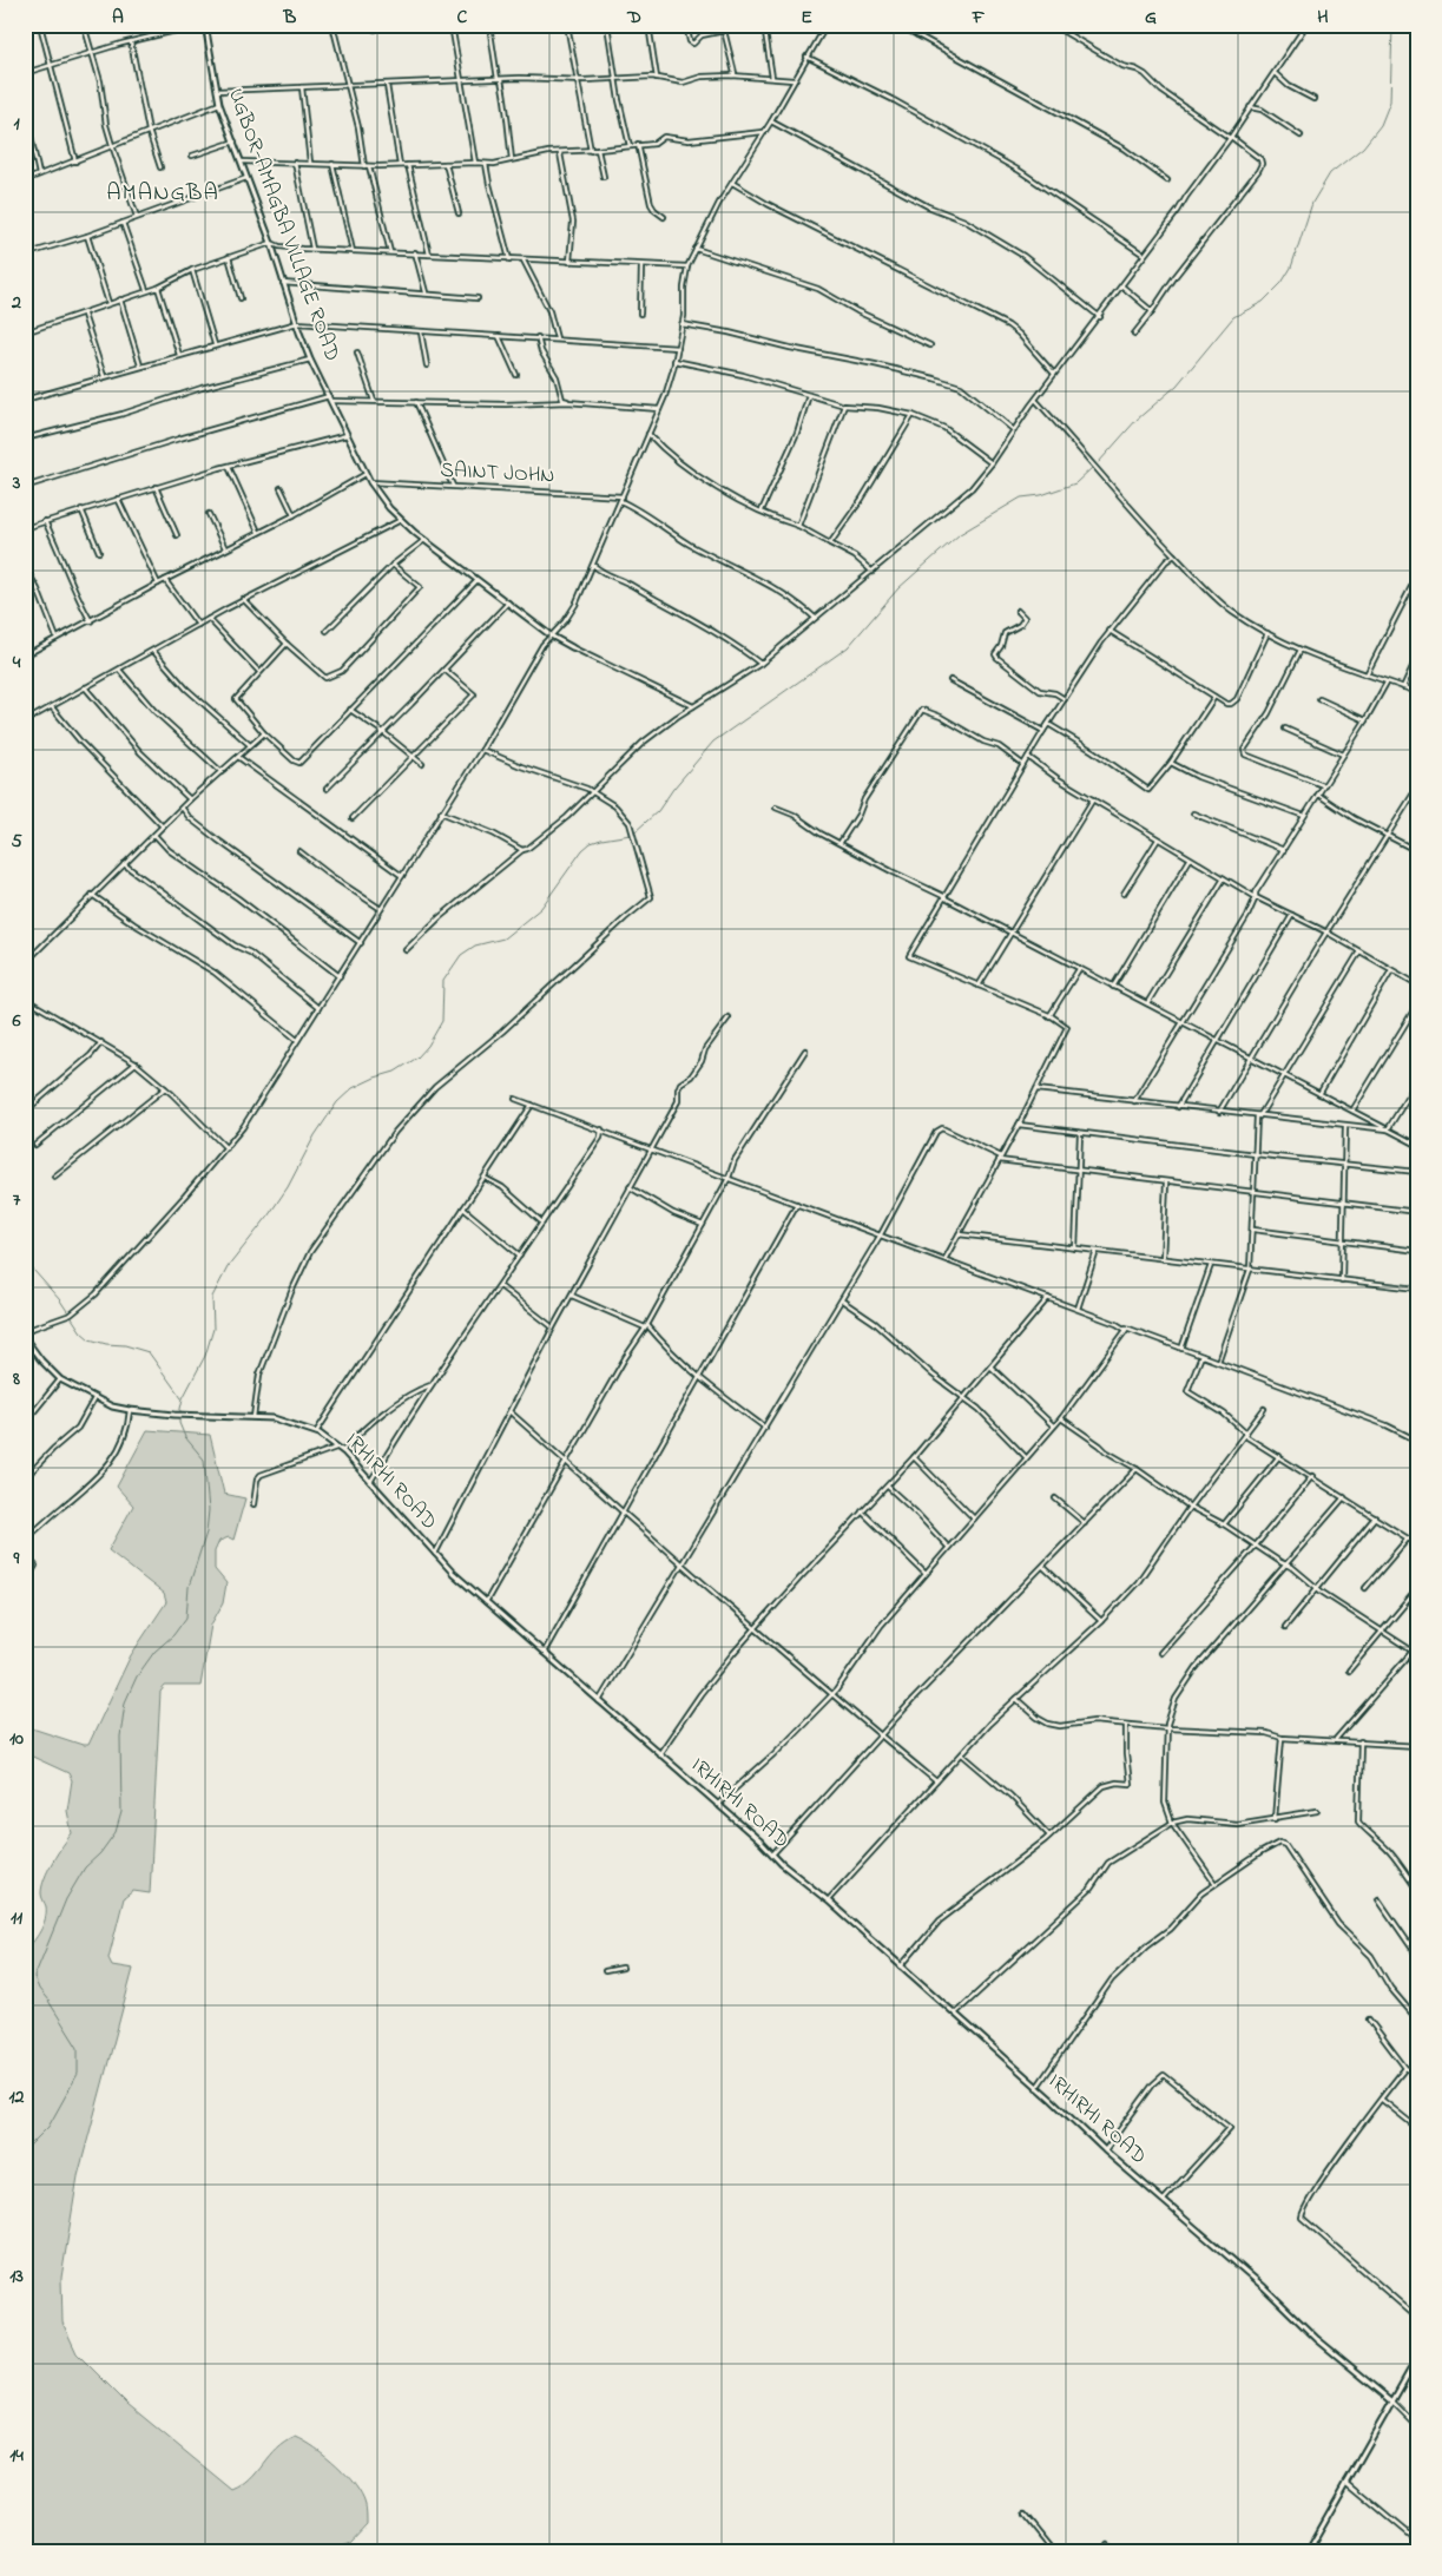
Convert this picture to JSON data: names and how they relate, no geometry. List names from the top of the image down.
{
  "streets": {
    "street": ["UGBOR-AMAGBA VILLAGE ROAD", "SAINT JOHN", "IRHIRHI ROAD"]
  },
  "crossings": [
    ["UGBOR-AMAGBA VILLAGE ROAD", "SAINT JOHN"]
  ],
  "districts": ["AMANGBA"],
  "grid": {
    "columns": [
      "A",
      "B",
      "C",
      "D",
      "E",
      "F",
      "G",
      "H"
    ],
    "rows": [
      "1",
      "2",
      "3",
      "4",
      "5",
      "6",
      "7",
      "8",
      "9",
      "10",
      "11",
      "12",
      "13",
      "14"
    ]
  }
}
